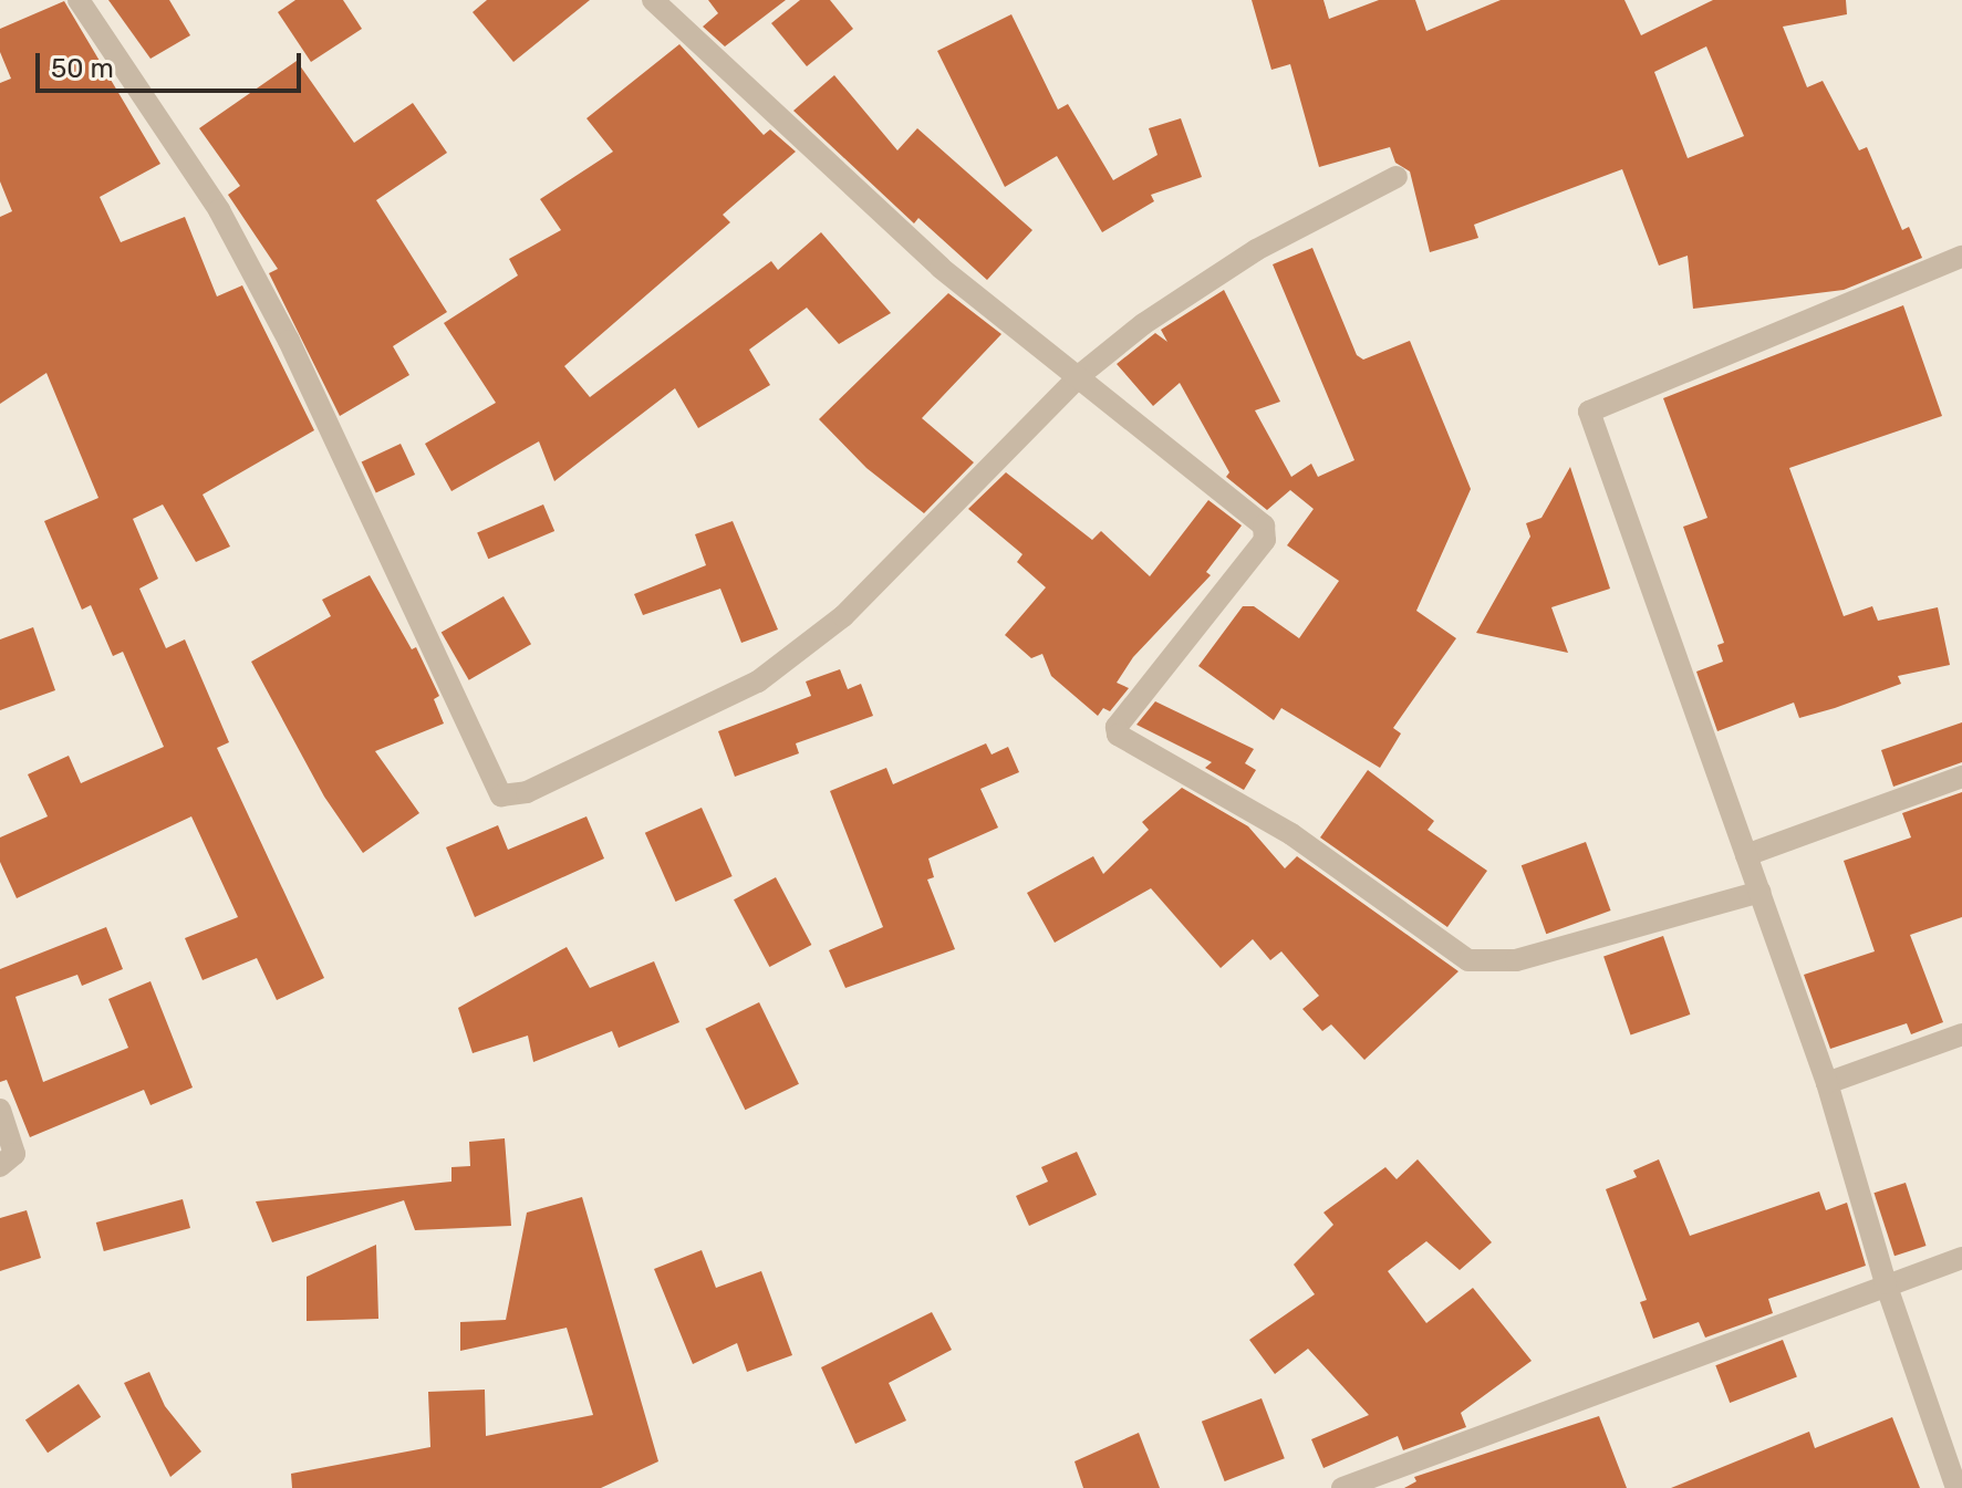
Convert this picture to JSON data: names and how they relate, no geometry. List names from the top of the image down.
{
  "scale_bar": "50 m"
}
